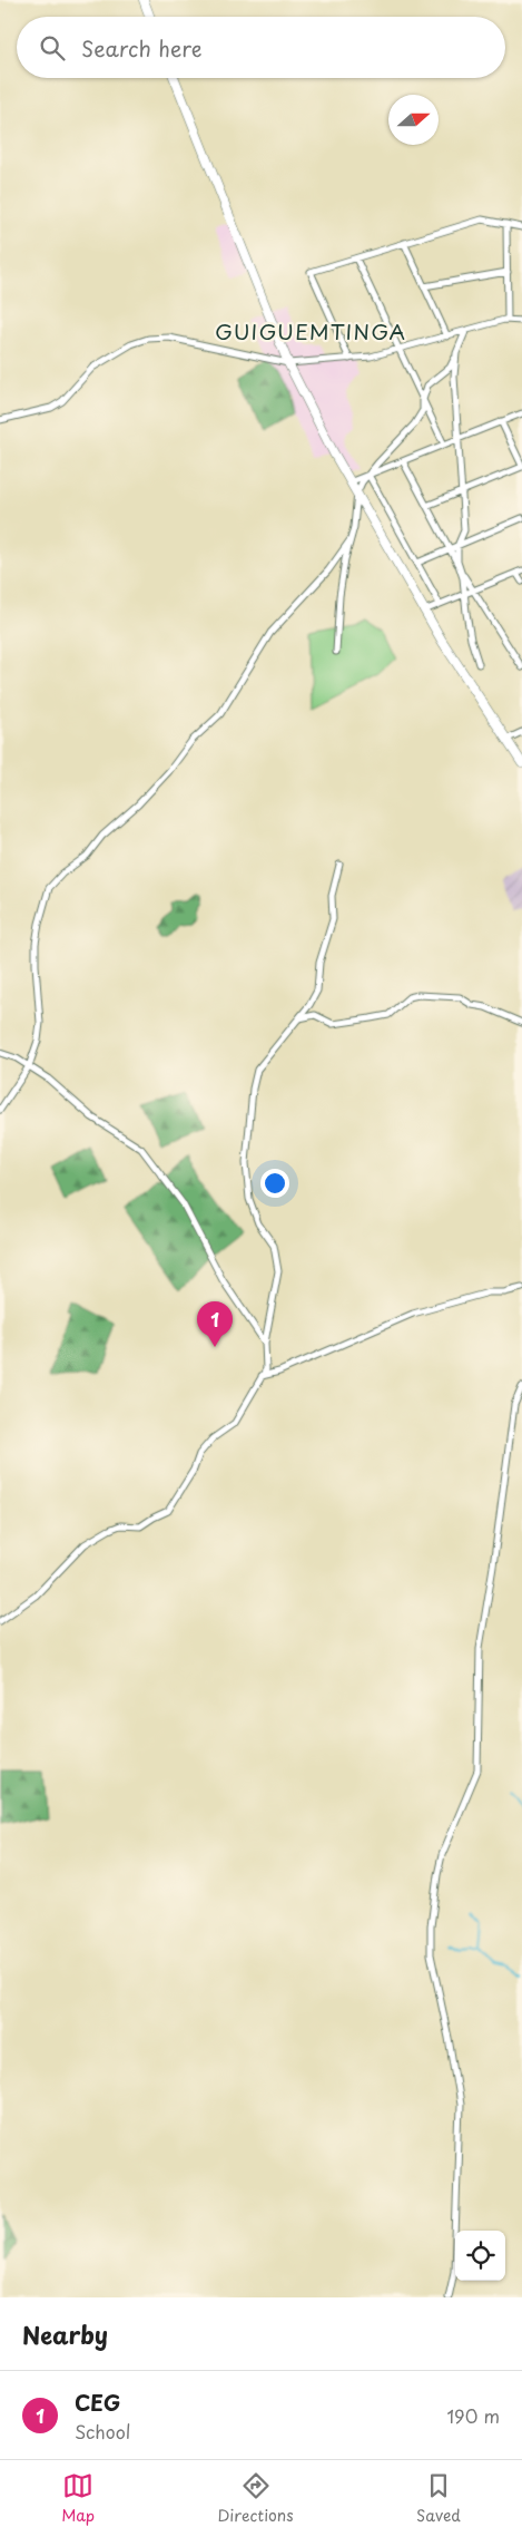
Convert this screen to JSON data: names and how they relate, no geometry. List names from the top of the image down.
{
  "districts": ["GUIGUEMTINGA"],
  "north": "right",
  "page": {
    "search": "Search here",
    "pins": "1",
    "heading": "Nearby",
    "list": [
      {
        "mark": "1",
        "name": "CEG",
        "note": "School",
        "value": "190 m"
      }
    ],
    "nav": ["Map", "Directions", "Saved"]
  }
}
